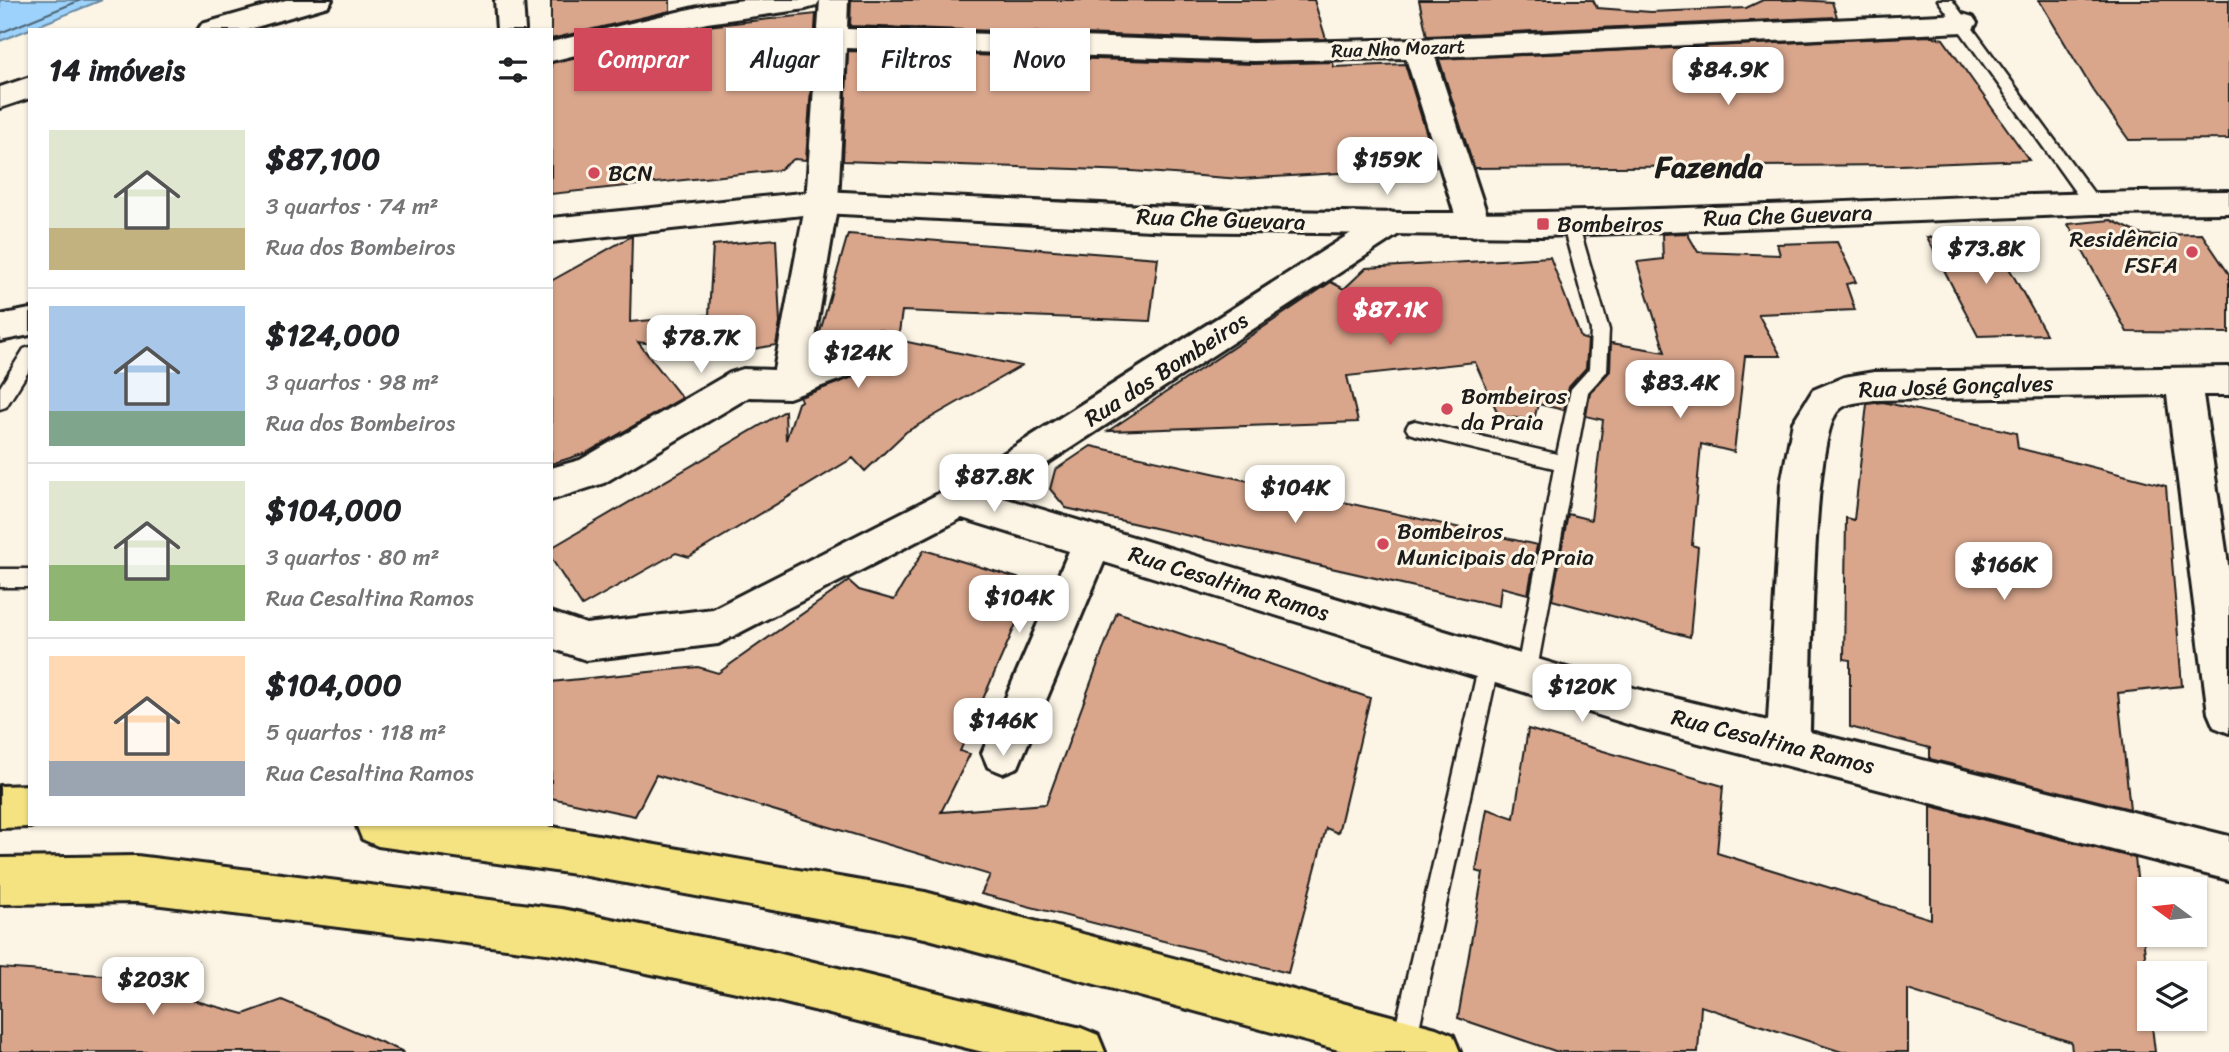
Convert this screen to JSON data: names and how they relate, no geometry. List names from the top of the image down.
{
  "streets": {
    "street": [
      "Rua Nho Mozart",
      "Rua Che Guevara",
      "Rua dos Bombeiros",
      "Rua José Gonçalves",
      "Rua Cesaltina Ramos"
    ]
  },
  "crossings": [
    ["Rua Che Guevara", "Rua dos Bombeiros"],
    ["Rua dos Bombeiros", "Rua Cesaltina Ramos"],
    ["Rua José Gonçalves", "Rua Cesaltina Ramos"]
  ],
  "districts": ["Fazenda"],
  "places": {
    "other": [
      "BCN",
      "Residência FSFA",
      "Bombeiros da Praia",
      "Bombeiros Municipais da Praia"
    ],
    "transit": ["Bombeiros"]
  },
  "north": "left",
  "page": {
    "chip": [
      "Comprar",
      "Alugar",
      "Filtros",
      "Novo"
    ],
    "heading": "14 imóveis",
    "price": [
      "$84.9K",
      "$159K",
      "$73.8K",
      "$87.1K",
      "$78.7K",
      "$124K",
      "$83.4K",
      "$87.8K",
      "$104K",
      "$166K",
      "$104K",
      "$120K",
      "$146K",
      "$203K"
    ],
    "list": [
      {
        "name": "$87,100",
        "note": "3 quartos · 74 m² · Rua dos Bombeiros"
      },
      {
        "name": "$124,000",
        "note": "3 quartos · 98 m² · Rua dos Bombeiros"
      },
      {
        "name": "$104,000",
        "note": "3 quartos · 80 m² · Rua Cesaltina Ramos"
      },
      {
        "name": "$104,000",
        "note": "5 quartos · 118 m² · Rua Cesaltina Ramos"
      }
    ]
  }
}
